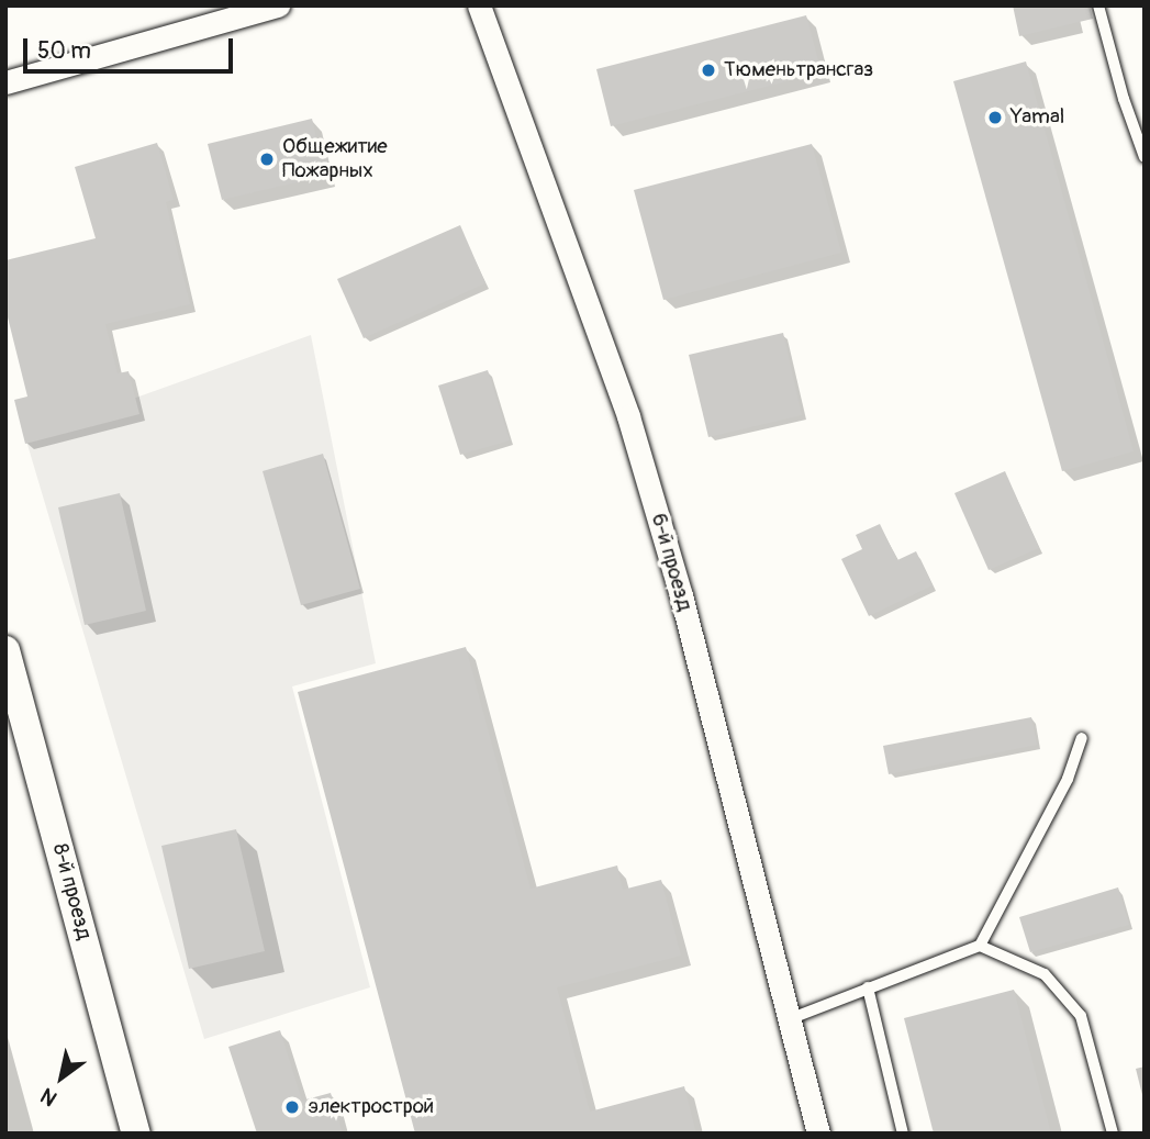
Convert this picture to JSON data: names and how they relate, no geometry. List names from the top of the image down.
{
  "streets": {
    "street": ["6-й проезд", "8-й проезд"]
  },
  "places": [
    "Тюменьтрансгаз",
    "Yamal",
    "Общежитие Пожарных",
    "электрострой"
  ],
  "scale_bar": "50 m",
  "north": "bottom left"
}
